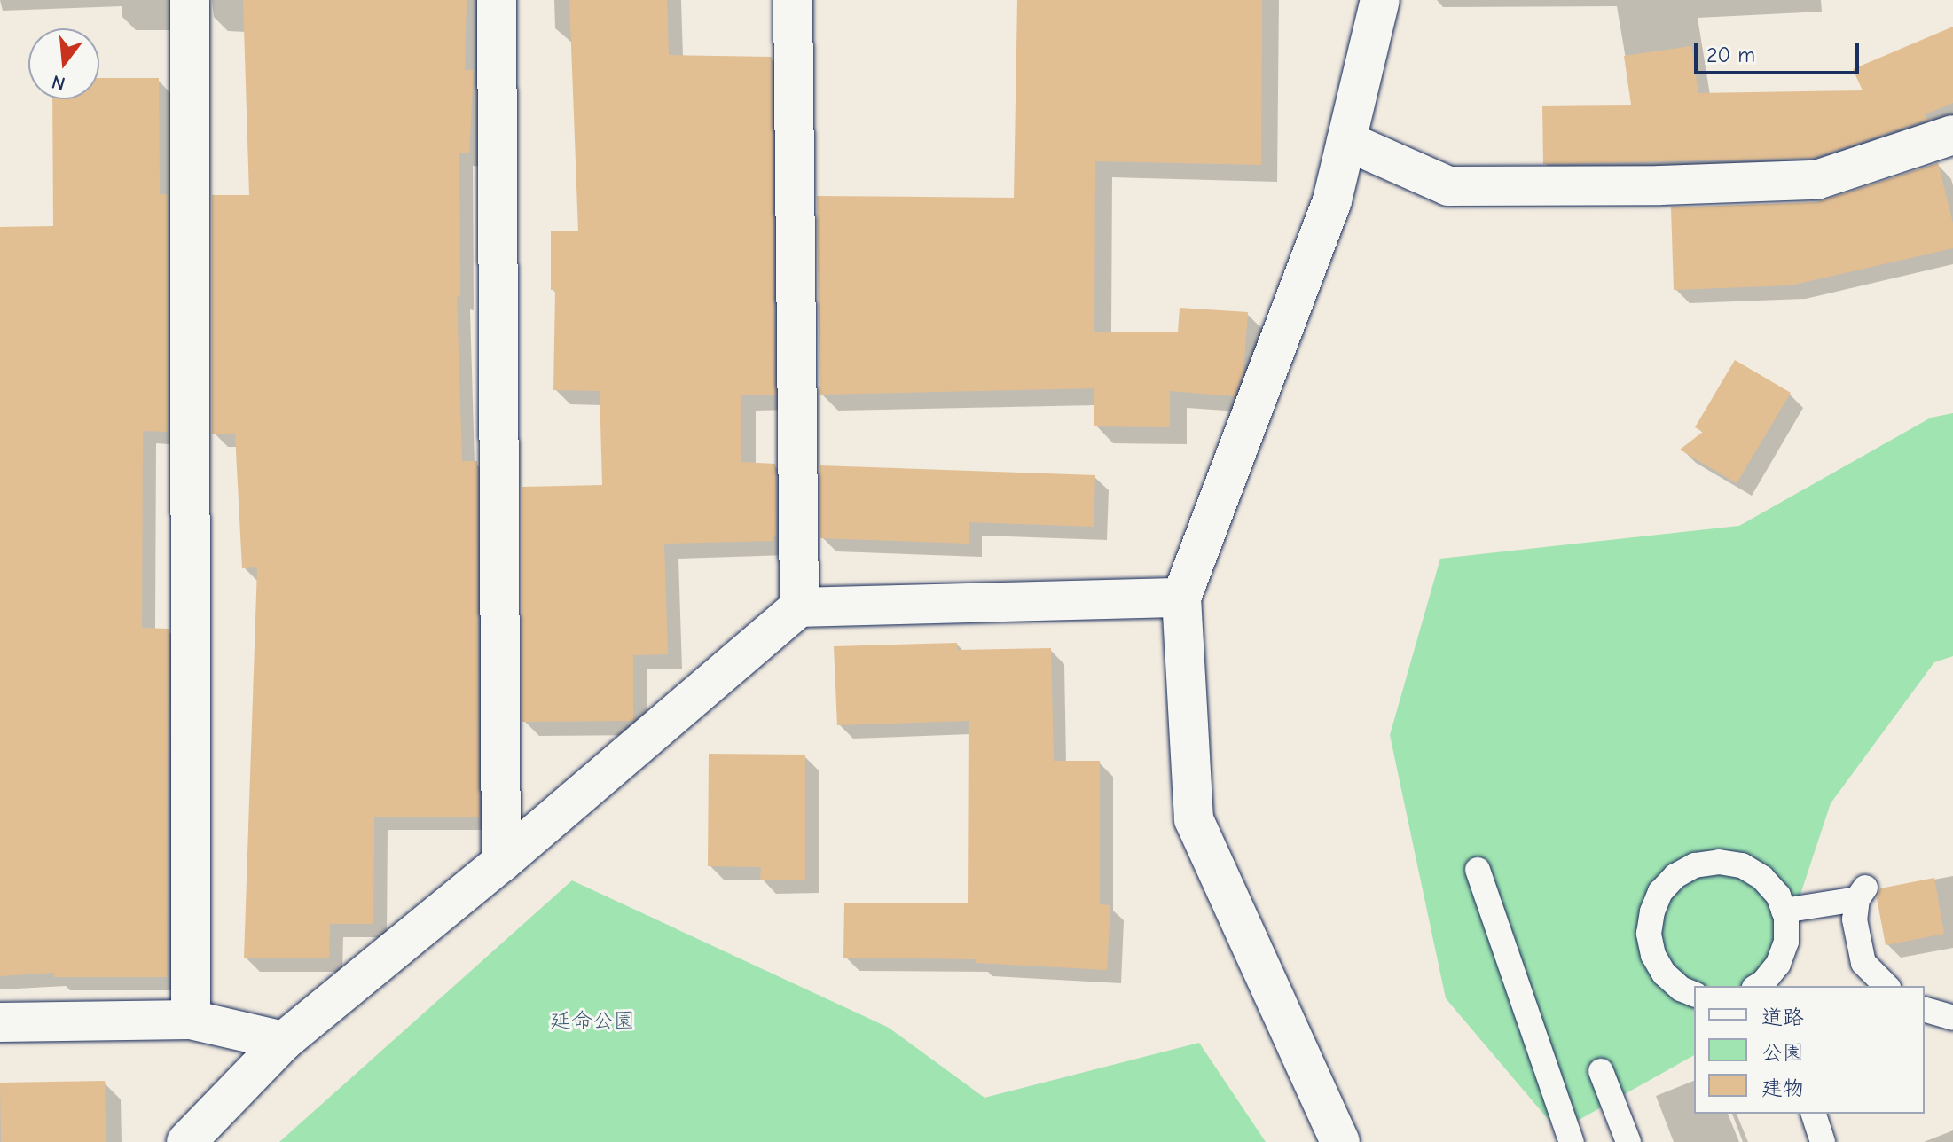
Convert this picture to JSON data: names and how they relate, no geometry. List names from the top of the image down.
{
  "parks": ["延命公園"],
  "legend": ["道路", "公園", "建物"],
  "scale_bar": "20 m",
  "north": "bottom"
}
